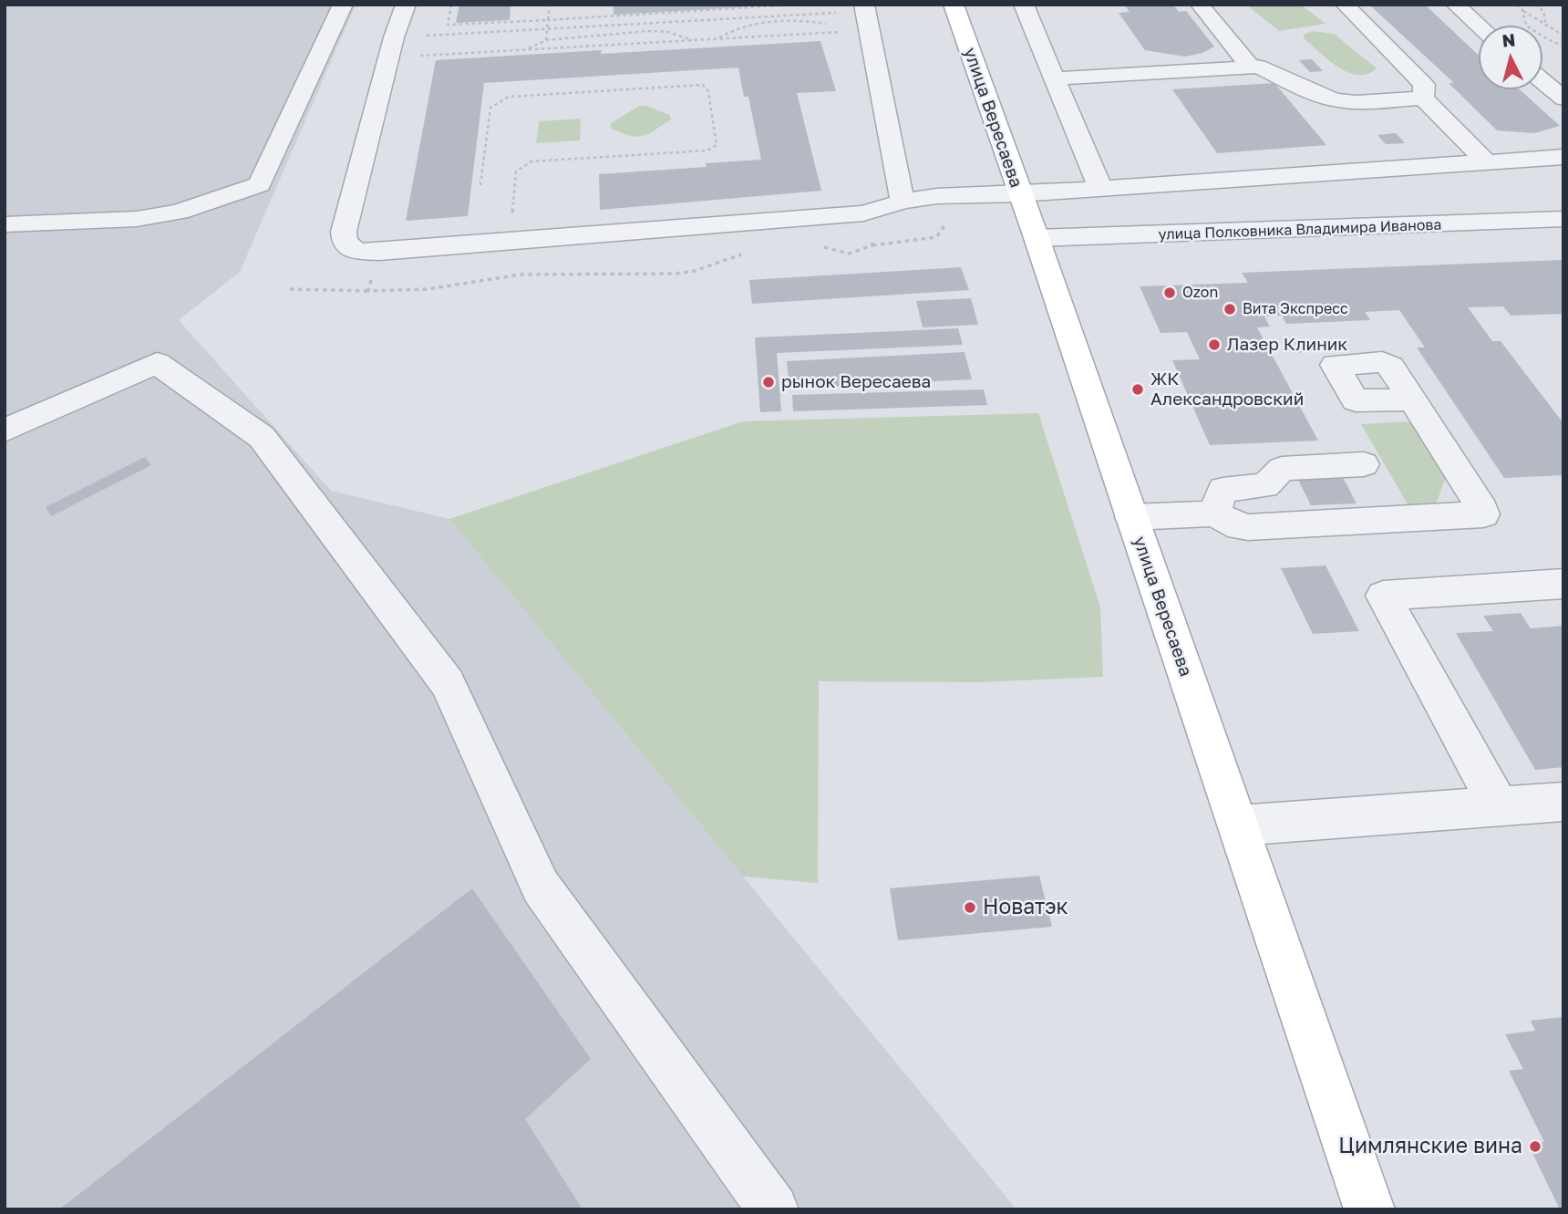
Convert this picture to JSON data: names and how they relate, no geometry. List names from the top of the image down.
{
  "streets": {
    "main road": ["улица Вересаева"],
    "lane": ["улица Полковника Владимира Иванова"]
  },
  "crossings": [
    ["улица Вересаева", "улица Полковника Владимира Иванова"]
  ],
  "places": [
    "Ozon",
    "Вита Экспресс",
    "Лазер Клиник",
    "рынок Вересаева",
    "ЖК Александровский",
    "Новатэк",
    "Цимлянские вина"
  ],
  "north": "top"
}
